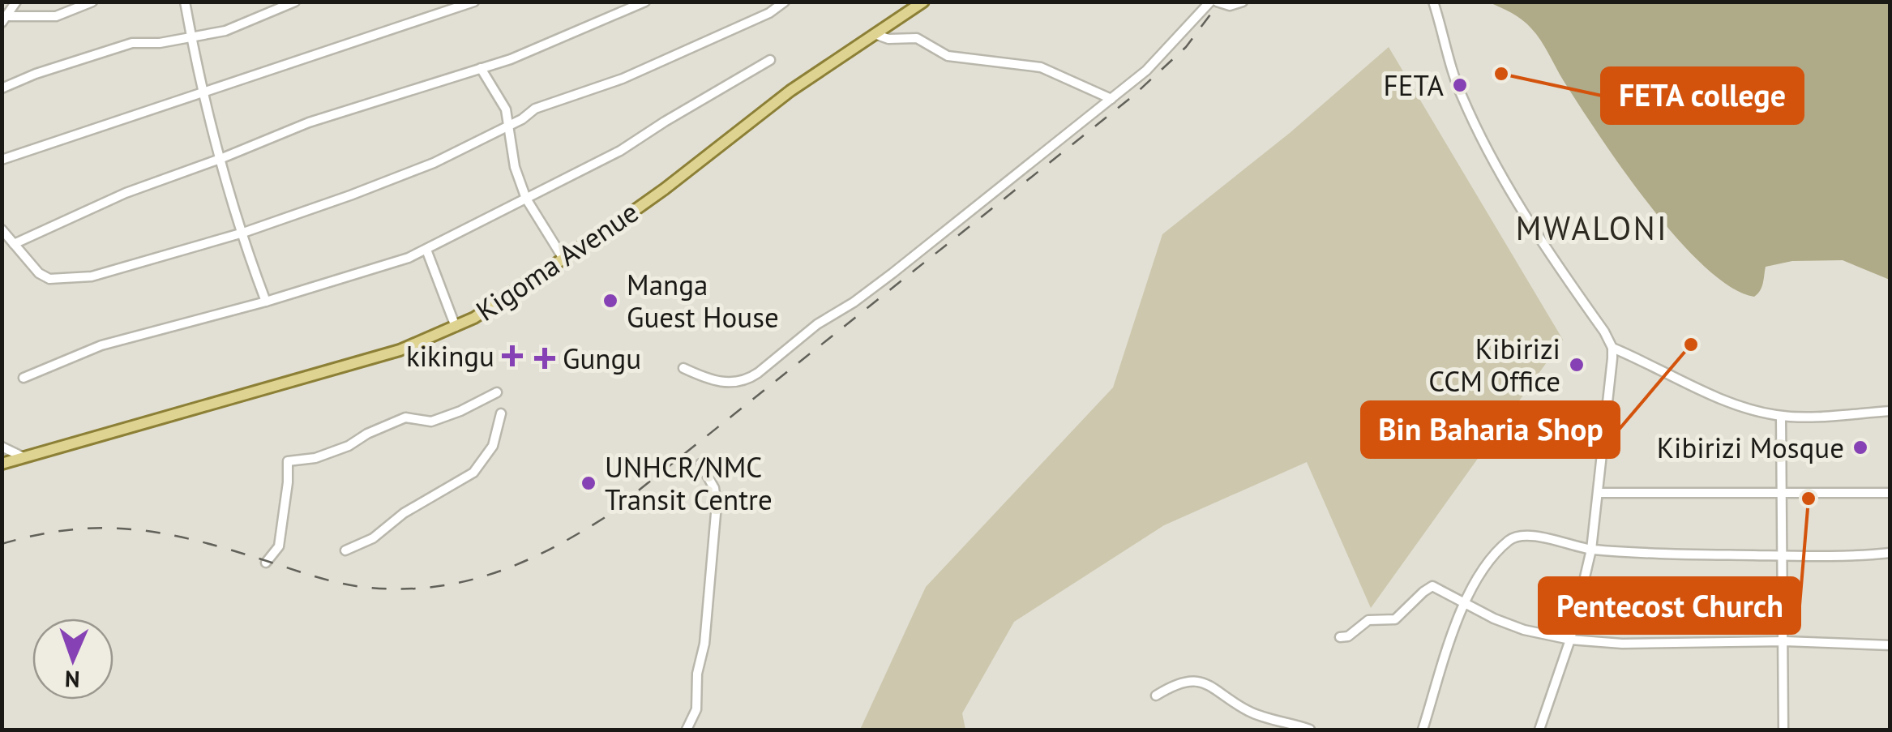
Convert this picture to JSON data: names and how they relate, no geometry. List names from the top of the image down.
{
  "streets": {
    "main road": ["Kigoma Avenue"]
  },
  "districts": ["MWALONI"],
  "places": {
    "other": [
      "FETA college",
      "FETA",
      "Manga Guest House",
      "Bin Baharia Shop",
      "Kibirizi CCM Office",
      "Kibirizi Mosque",
      "UNHCR/NMC Transit Centre",
      "Pentecost Church"
    ],
    "health": ["kikingu", "Gungu"]
  },
  "north": "bottom"
}
